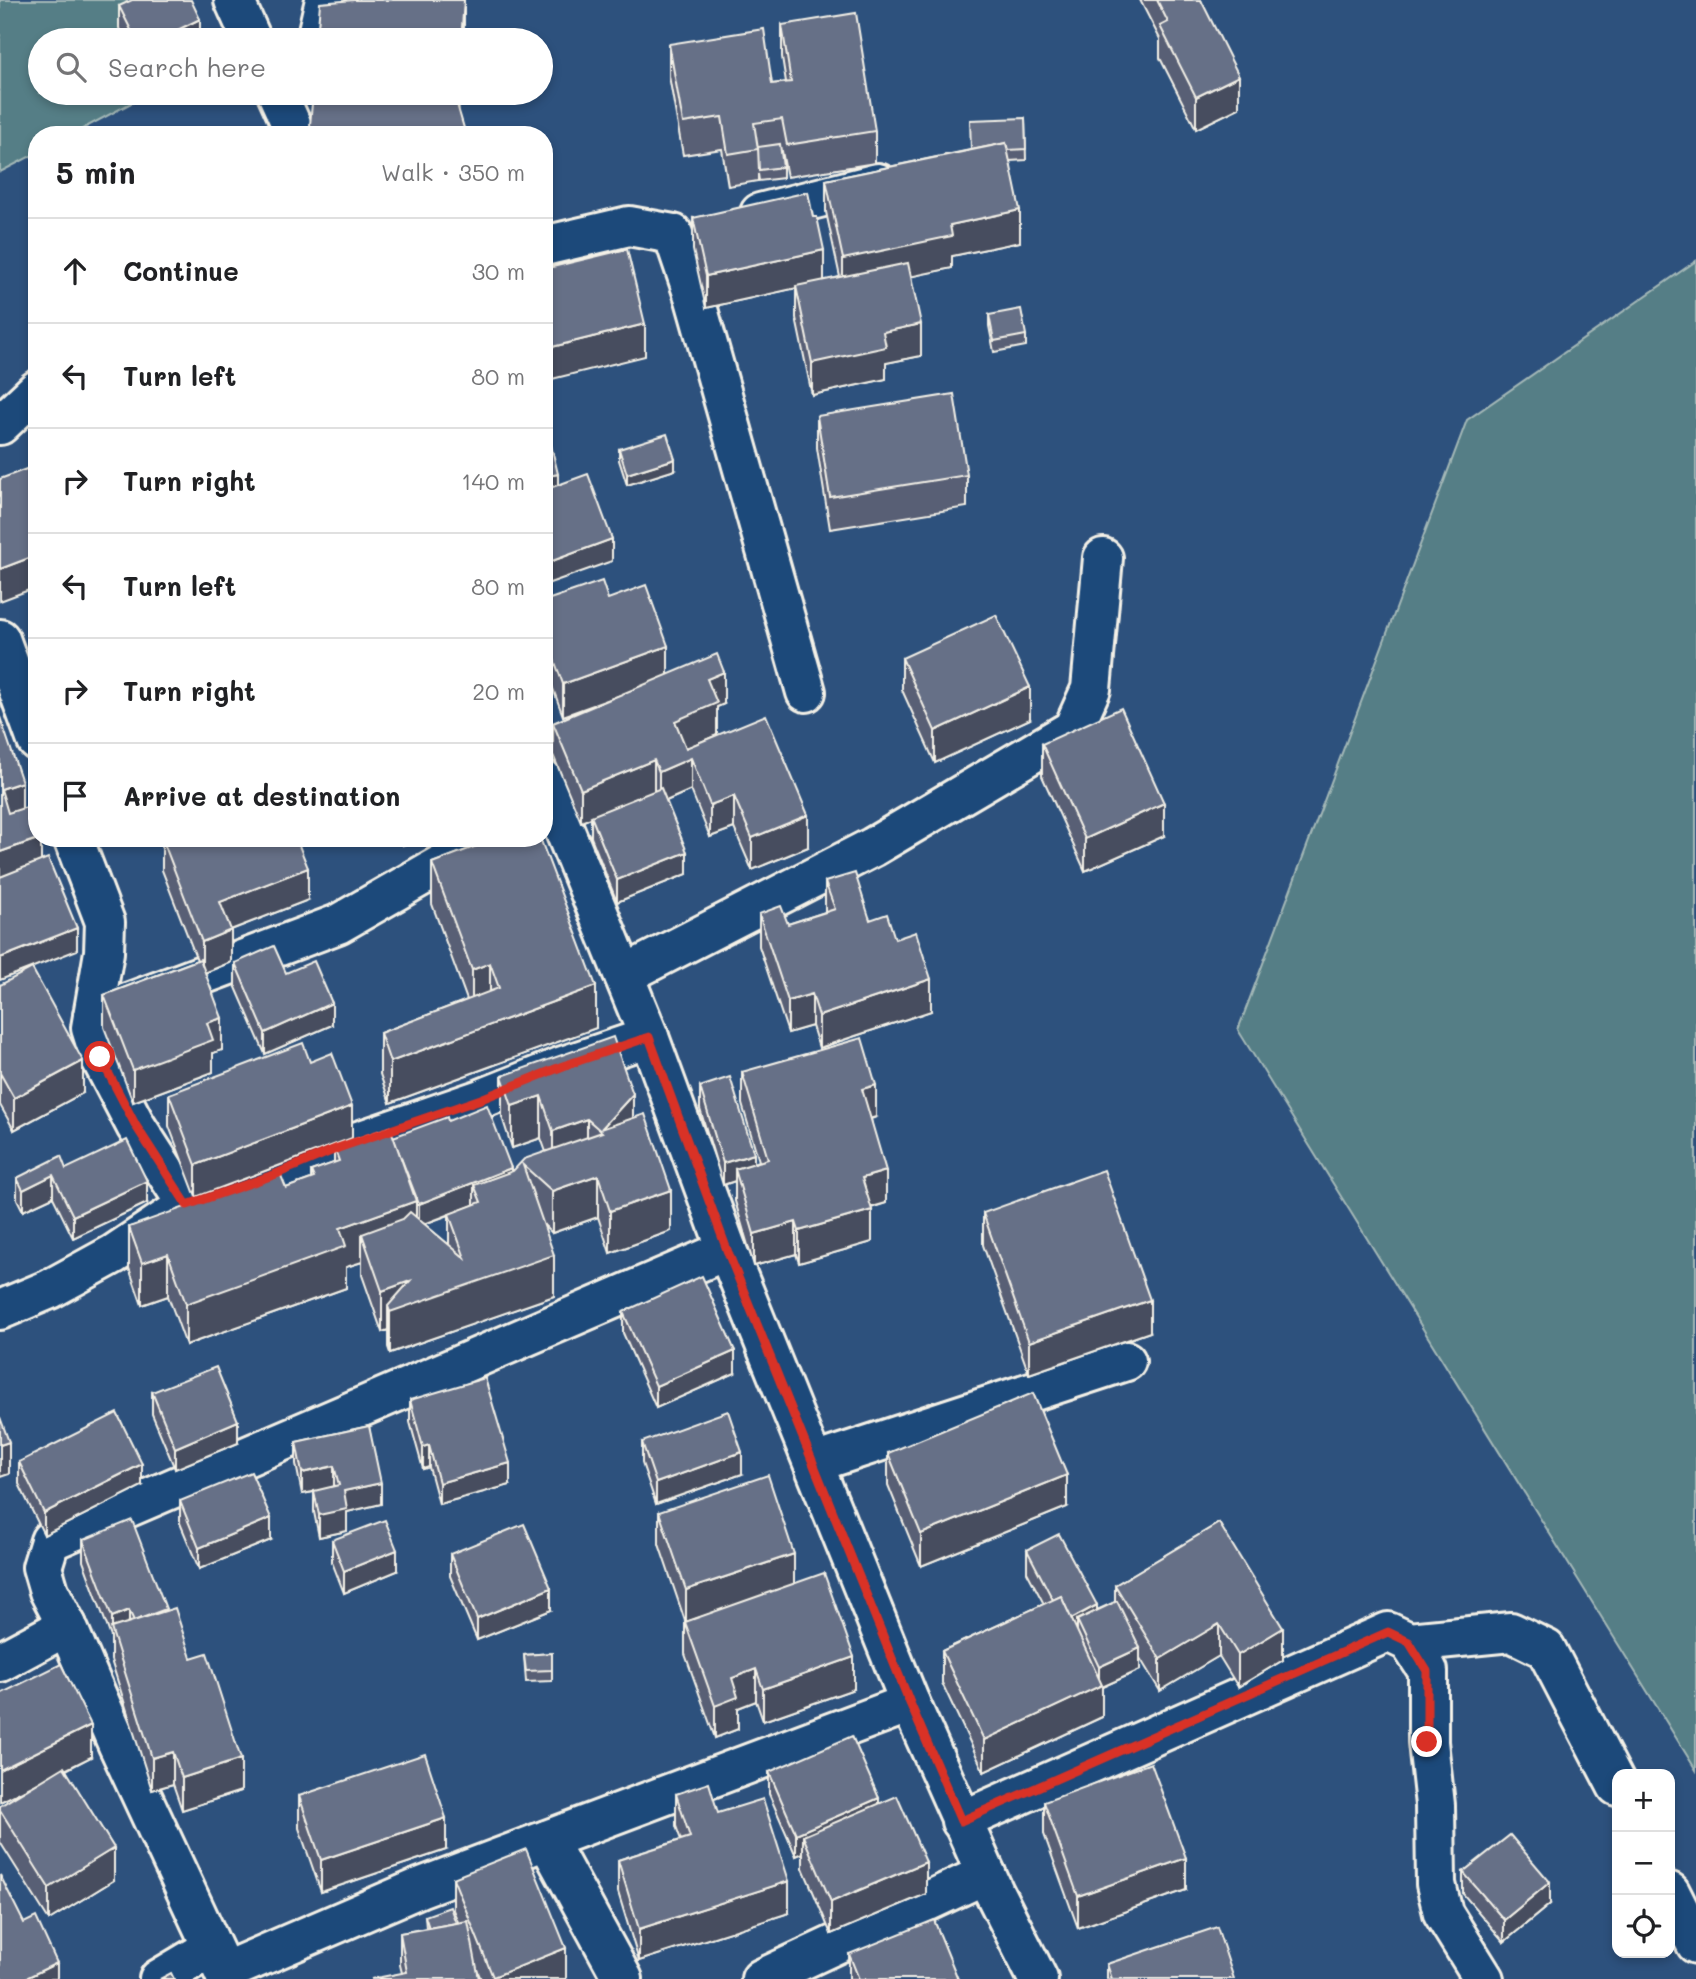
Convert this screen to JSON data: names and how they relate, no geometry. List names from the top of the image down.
{
  "page": {
    "search": "Search here",
    "heading": ["5 min", "Walk · 350 m"],
    "list": [
      ["Continue", "30 m"],
      ["Turn left", "80 m"],
      ["Turn right", "140 m"],
      ["Turn left", "80 m"],
      ["Turn right", "20 m"],
      "Arrive at destination"
    ],
    "map_buttons": ["+", "−"]
  }
}
